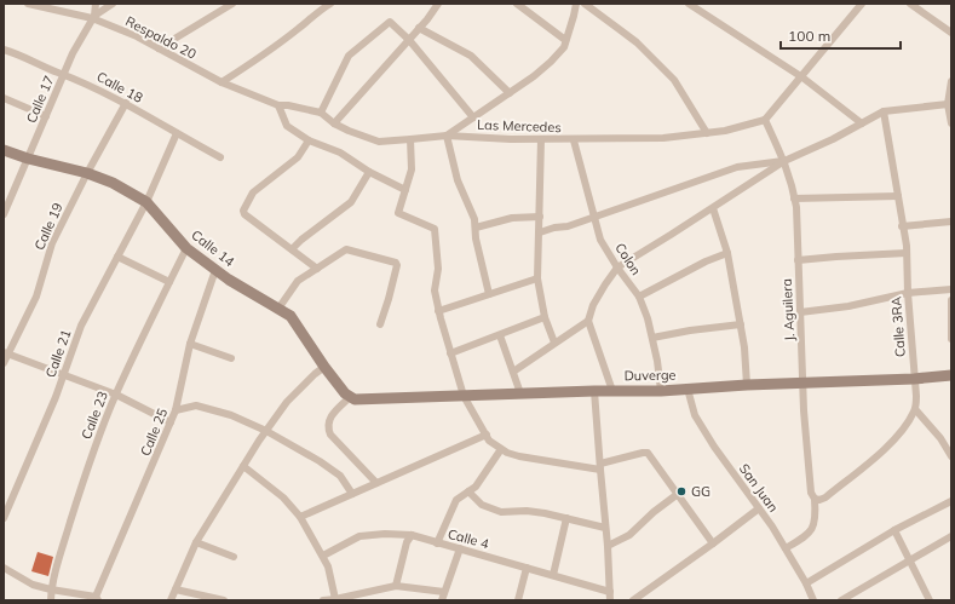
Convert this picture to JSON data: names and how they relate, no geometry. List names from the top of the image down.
{
  "streets": {
    "street": [
      "Respaldo 20",
      "Calle 18",
      "Calle 17",
      "Las Mercedes",
      "Calle 19",
      "Calle 14",
      "Colon",
      "J. Aguilera",
      "Calle 3RA",
      "Calle 21",
      "Duverge",
      "Calle 23",
      "Calle 25",
      "San Juan",
      "Calle 4"
    ]
  },
  "crossings": [
    ["Respaldo 20", "Calle 17"],
    ["Respaldo 20", "Las Mercedes"],
    ["Calle 18", "Calle 17"],
    ["Calle 18", "Calle 19"],
    ["Calle 18", "Calle 21"],
    ["Calle 17", "Calle 14"],
    ["Las Mercedes", "Colon"],
    ["Las Mercedes", "J. Aguilera"],
    ["Calle 19", "Calle 14"],
    ["Calle 14", "Calle 21"],
    ["Calle 14", "Duverge"],
    ["Calle 14", "Calle 23"],
    ["Calle 14", "Calle 25"],
    ["Colon", "Duverge"],
    ["J. Aguilera", "Duverge"],
    ["J. Aguilera", "San Juan"],
    ["Calle 3RA", "Duverge"],
    ["Duverge", "San Juan"]
  ],
  "places": ["GG"],
  "scale_bar": "100 m"
}
